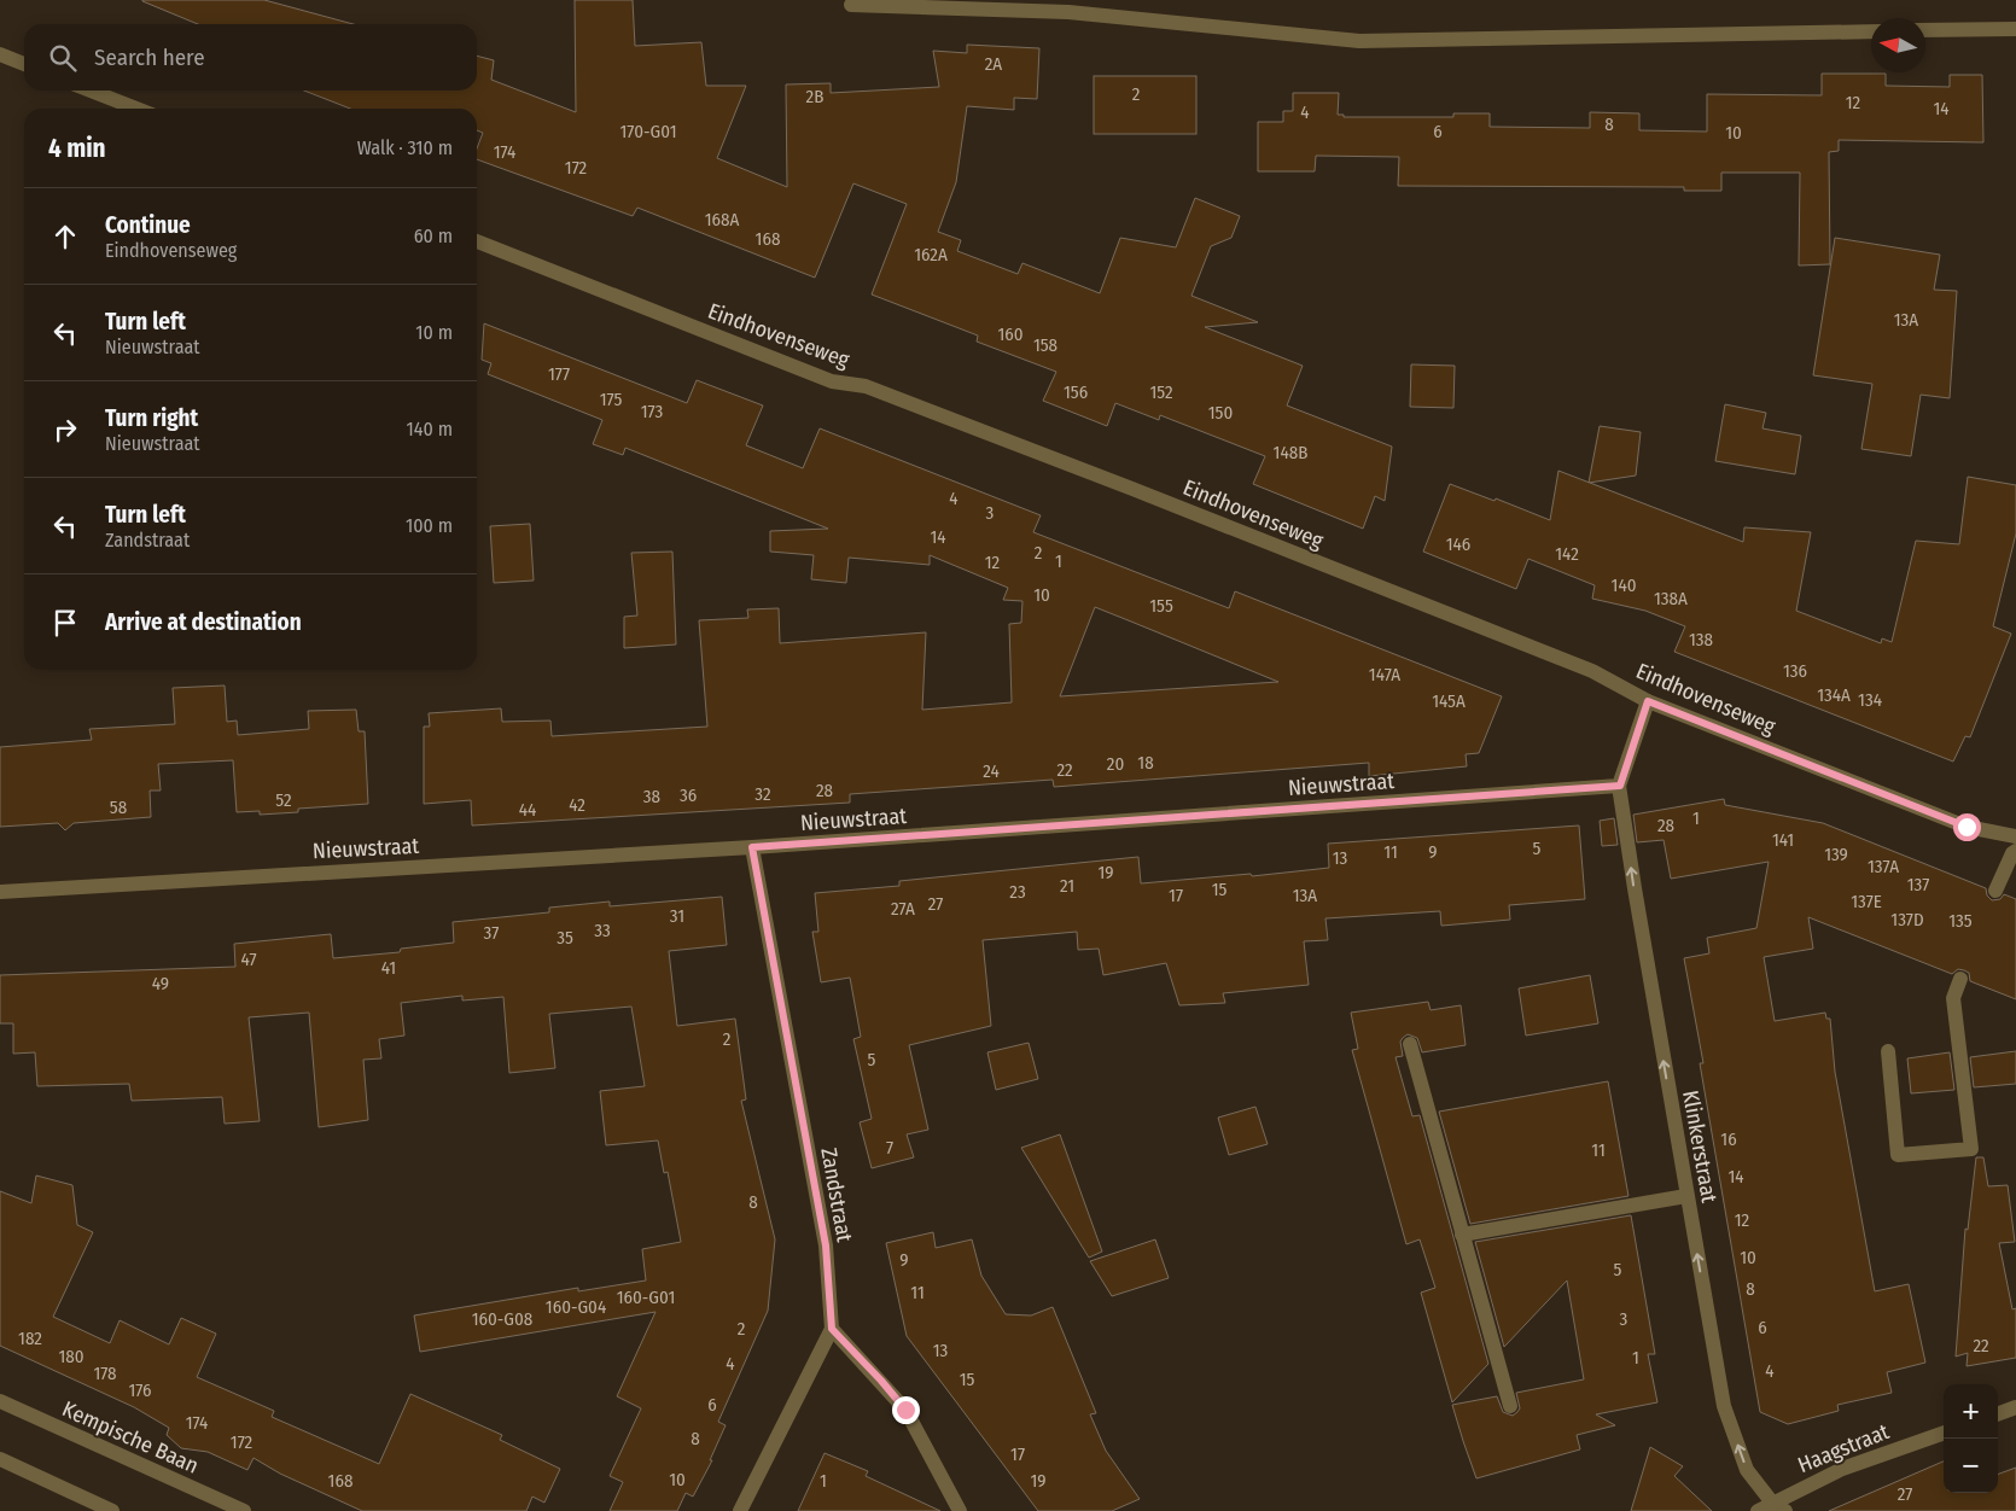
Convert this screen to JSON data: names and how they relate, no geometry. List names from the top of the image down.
{
  "streets": {
    "street": [
      "Eindhovenseweg",
      "Nieuwstraat",
      "Klinkerstraat",
      "Zandstraat",
      "Kempische Baan",
      "Haagstraat"
    ]
  },
  "crossings": [
    ["Nieuwstraat", "Klinkerstraat"],
    ["Nieuwstraat", "Zandstraat"],
    ["Klinkerstraat", "Haagstraat"]
  ],
  "one_way": ["Klinkerstraat"],
  "house_numbers": [
    "2A",
    "2",
    "2B",
    "12",
    "14",
    "4",
    "8",
    "170-G01",
    "6",
    "10",
    "174",
    "172",
    "168A",
    "168",
    "162A",
    "13A",
    "160",
    "158",
    "177",
    "156",
    "152",
    "175",
    "173",
    "150",
    "148B",
    "4",
    "3",
    "14",
    "146",
    "2",
    "142",
    "1",
    "12",
    "140",
    "10",
    "138A",
    "155",
    "138",
    "136",
    "147A",
    "134A",
    "134",
    "145A",
    "18",
    "20",
    "22",
    "24",
    "28",
    "32",
    "36",
    "38",
    "52",
    "42",
    "58",
    "44",
    "1",
    "28",
    "141",
    "5",
    "11",
    "9",
    "139",
    "13",
    "137A",
    "19",
    "137",
    "21",
    "15",
    "23",
    "17",
    "13A",
    "137E",
    "27",
    "27A",
    "31",
    "137D",
    "135",
    "33",
    "37",
    "35",
    "47",
    "41",
    "49",
    "2",
    "5",
    "16",
    "7",
    "11",
    "14",
    "8",
    "12",
    "10",
    "9",
    "5",
    "8",
    "11",
    "160-G01",
    "160-G04",
    "160-G08",
    "3",
    "6",
    "2",
    "182",
    "22",
    "13",
    "180",
    "1",
    "4",
    "4",
    "178",
    "15",
    "176",
    "6",
    "174",
    "8",
    "172",
    "17",
    "10",
    "168",
    "1",
    "19",
    "27"
  ],
  "north": "left",
  "page": {
    "search": "Search here",
    "heading": ["4 min", "Walk · 310 m"],
    "list": [
      ["Continue", "Eindhovenseweg", "60 m"],
      ["Turn left", "Nieuwstraat", "10 m"],
      ["Turn right", "Nieuwstraat", "140 m"],
      ["Turn left", "Zandstraat", "100 m"],
      "Arrive at destination"
    ],
    "map_buttons": ["+", "−"]
  }
}
